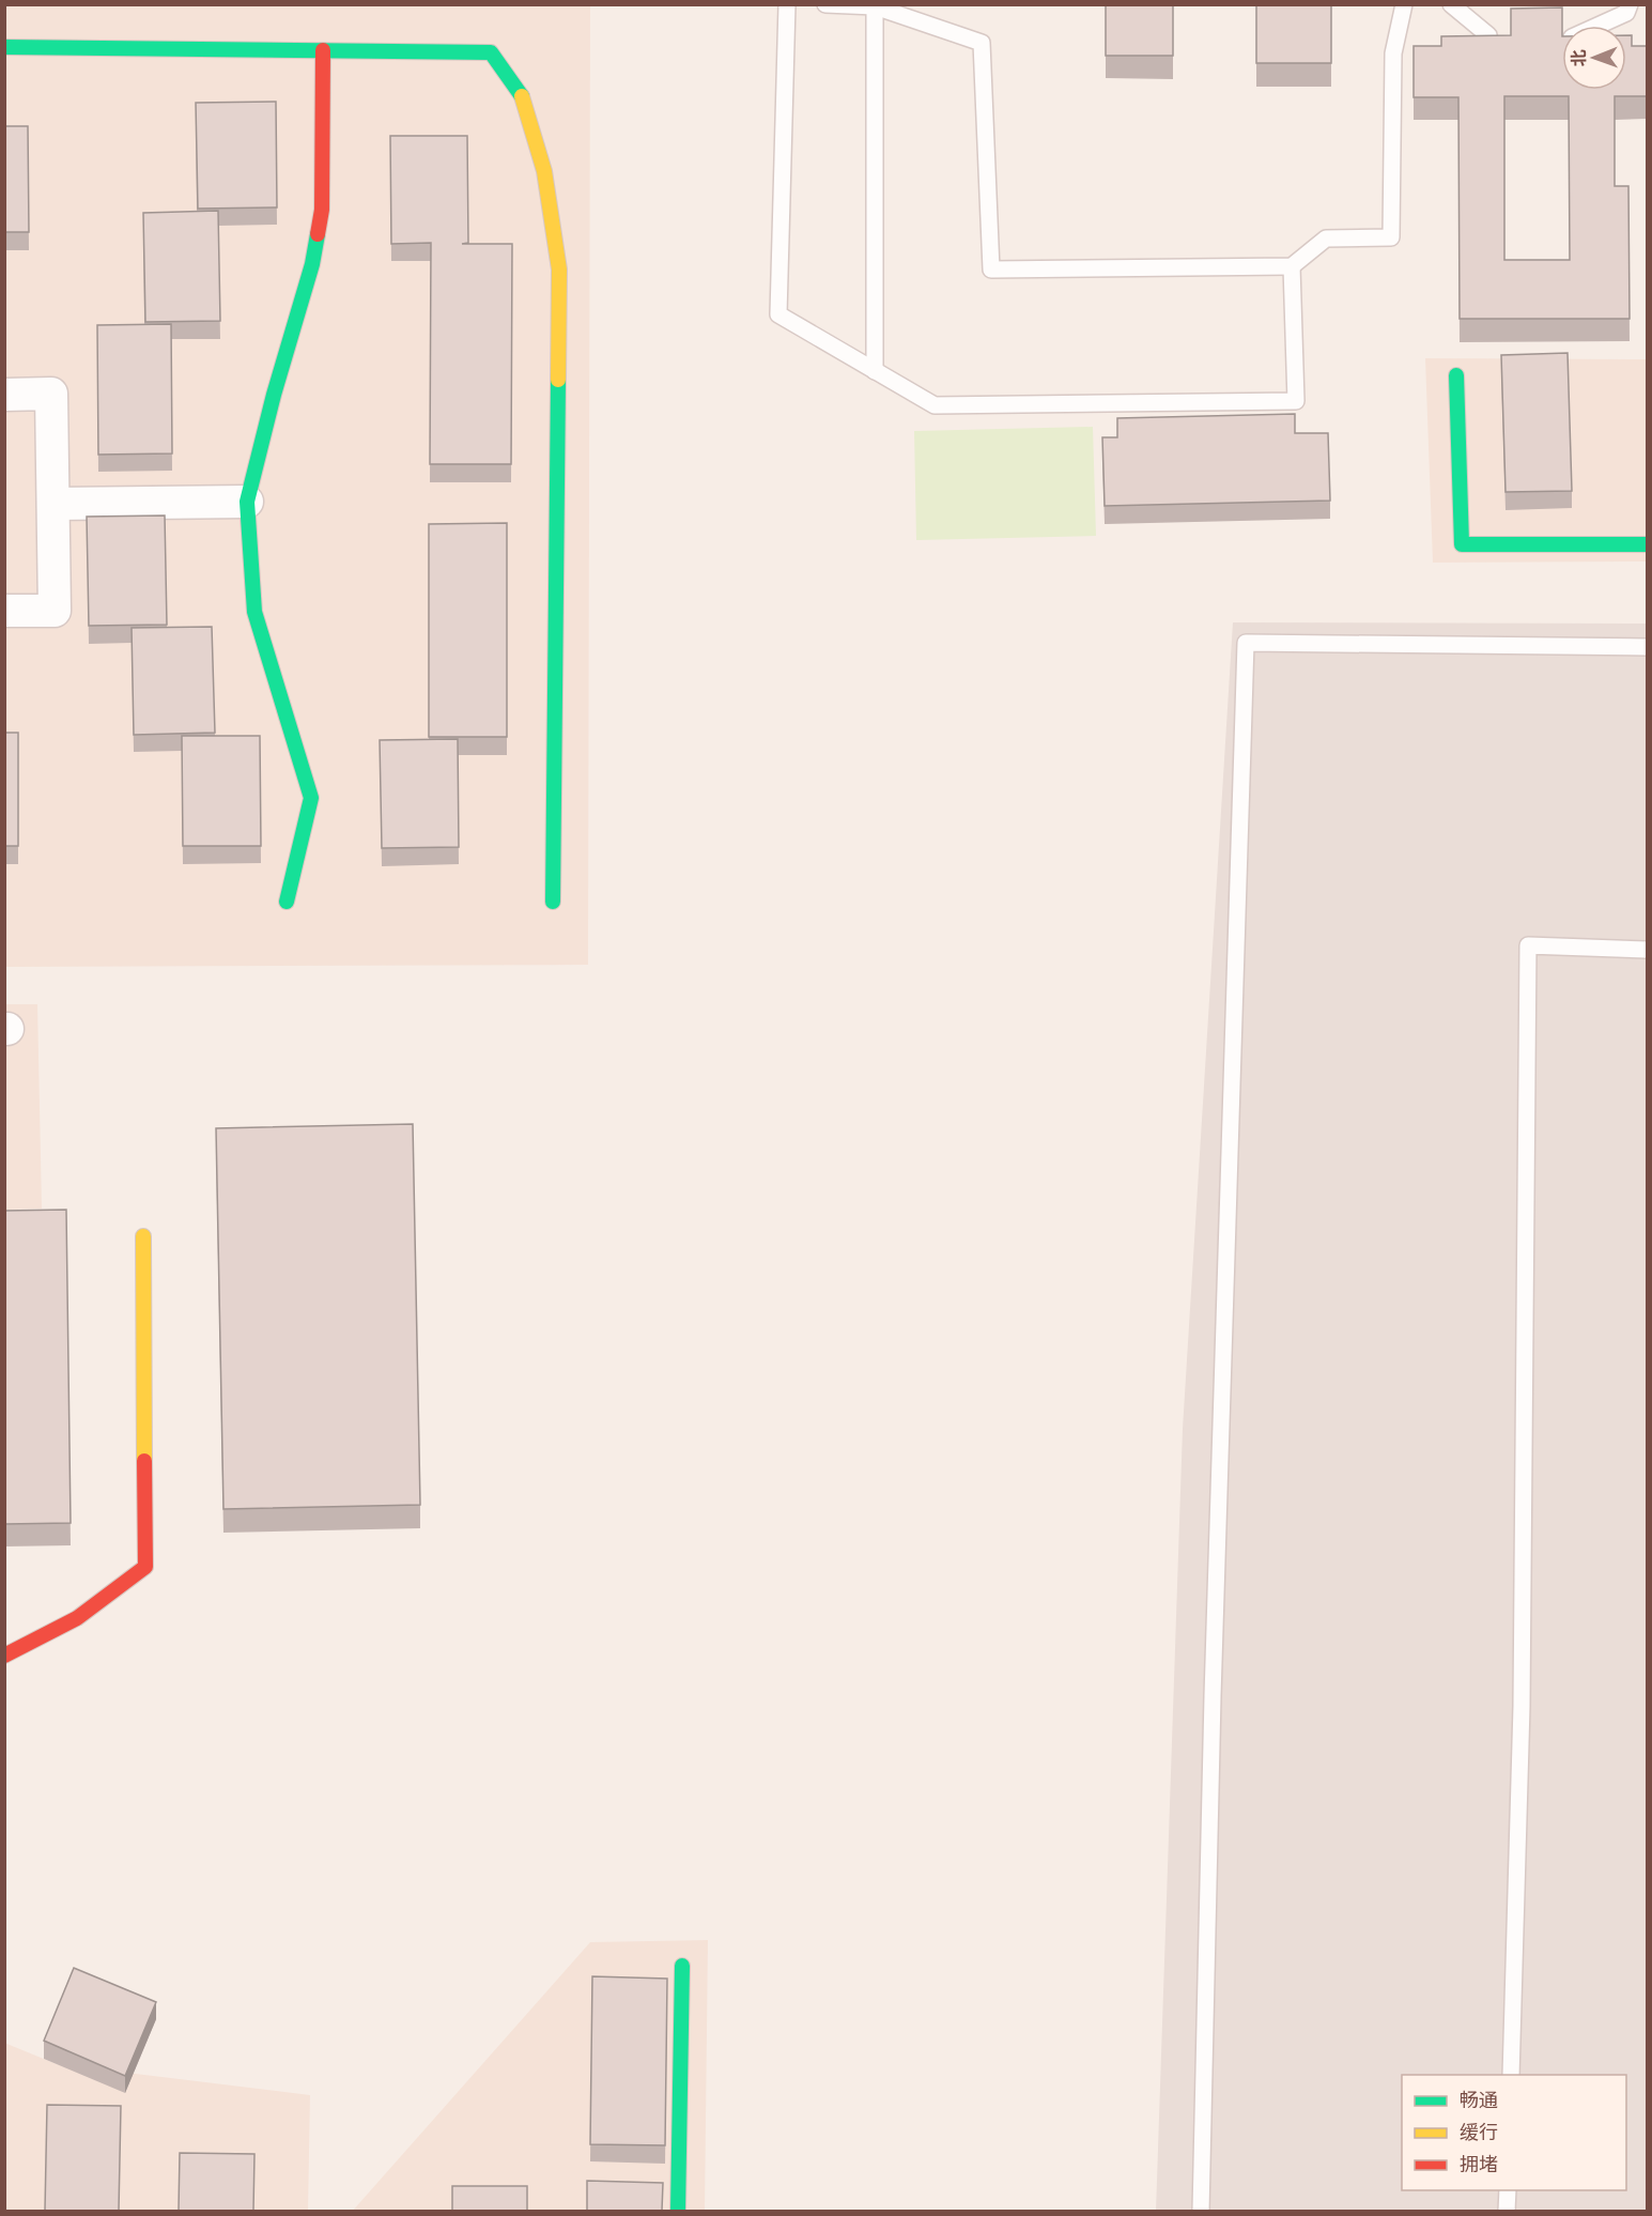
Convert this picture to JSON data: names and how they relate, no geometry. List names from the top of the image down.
{
  "legend": ["畅通", "缓行", "拥堵"],
  "north": "left"
}
